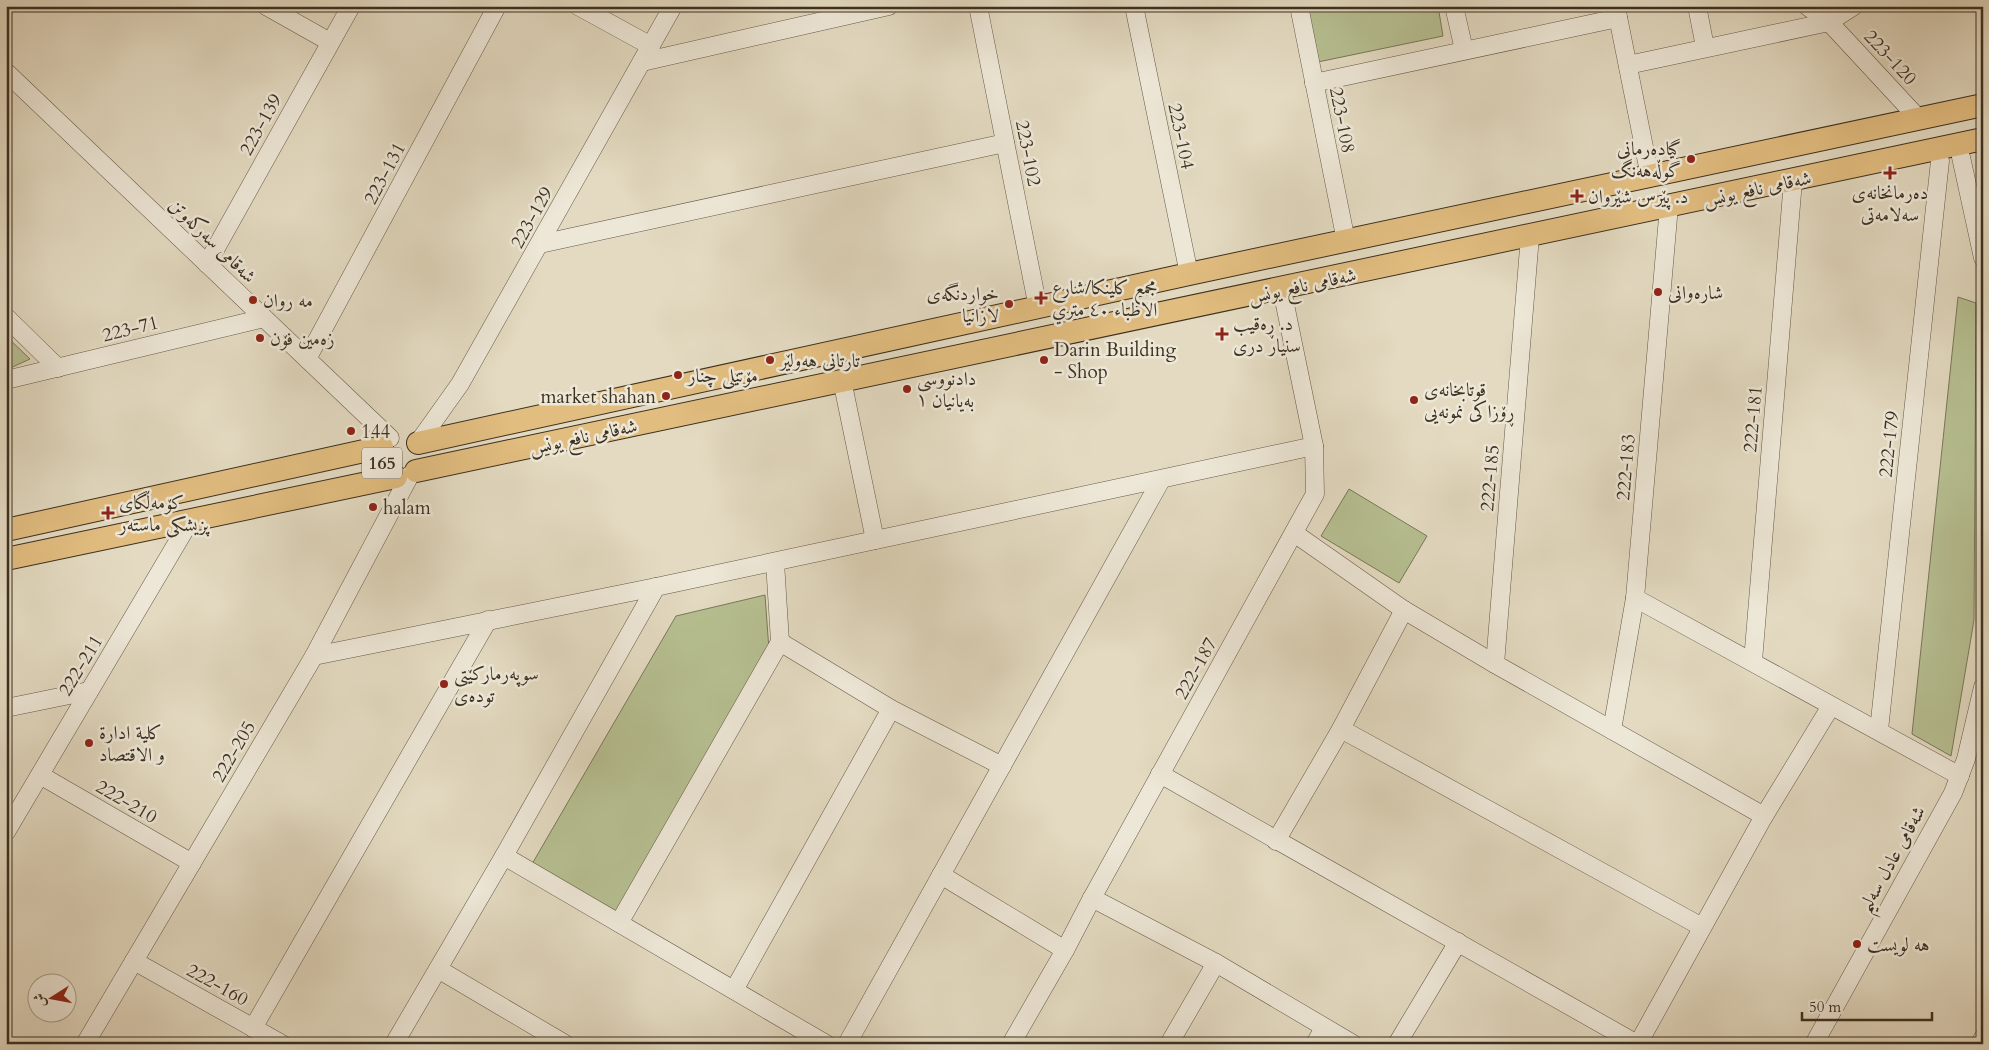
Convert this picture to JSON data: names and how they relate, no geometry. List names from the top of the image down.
{
  "streets": {
    "main road": ["شەقامی نافع یونس", "165"],
    "street": [
      "223-120",
      "223-108",
      "223-139",
      "223-104",
      "223-102",
      "223-131",
      "223-129",
      "شەقامی سەرکەوتن",
      "223-71",
      "222-181",
      "222-179",
      "222-183",
      "222-185",
      "222-211",
      "222-187",
      "222-205",
      "222-210",
      "شەقامی عادل سەلیم",
      "222-160"
    ]
  },
  "crossings": [
    ["223-120", "شەقامی نافع یونس"],
    ["223-108", "شەقامی نافع یونس"],
    ["223-139", "شەقامی سەرکەوتن"],
    ["223-104", "شەقامی نافع یونس"],
    ["223-102", "شەقامی نافع یونس"],
    ["223-131", "شەقامی سەرکەوتن"],
    ["شەقامی نافع یونس", "223-129"],
    ["شەقامی نافع یونس", "شەقامی سەرکەوتن"],
    ["شەقامی نافع یونس", "222-181"],
    ["شەقامی نافع یونس", "165"],
    ["شەقامی نافع یونس", "222-183"],
    ["شەقامی نافع یونس", "222-185"],
    ["شەقامی نافع یونس", "222-211"],
    ["شەقامی نافع یونس", "222-187"],
    ["شەقامی نافع یونس", "222-205"],
    ["223-129", "شەقامی سەرکەوتن"],
    ["223-129", "165"],
    ["223-129", "222-205"],
    ["شەقامی سەرکەوتن", "223-71"],
    ["شەقامی سەرکەوتن", "165"],
    ["شەقامی سەرکەوتن", "222-205"],
    ["165", "222-205"],
    ["222-211", "222-210"],
    ["222-205", "222-210"],
    ["222-205", "222-160"]
  ],
  "places": {
    "other": [
      "گیادەرمانی گوڵەهەنگ",
      "شارەوانی",
      "مه روان",
      "خواردنگەی لازانیا",
      "زەمین فۆن",
      "تارتانی هەولێر",
      "Darin Building - Shop",
      "مۆتێلی چنار",
      "دادنووسی بەیانیان ١",
      "market shahan",
      "قوتابخانەی ڕۆزاکی نمونەیی",
      "144",
      "halam",
      "سوپەرمارکێتی تودەی",
      "كلية ادارة و الاقتصاد",
      "هه لويست"
    ],
    "health": [
      "دەرمانخانەی سەلامەتی",
      "د. پێرس شێروان",
      "مجمع كلينكا/شارع الاطباء ٤٠ متري",
      "د. ڕەقیب سنیار دری",
      "کۆمەڵگای پزیشکی ماستەر"
    ]
  },
  "scale_bar": "50 m",
  "north": "left"
}
